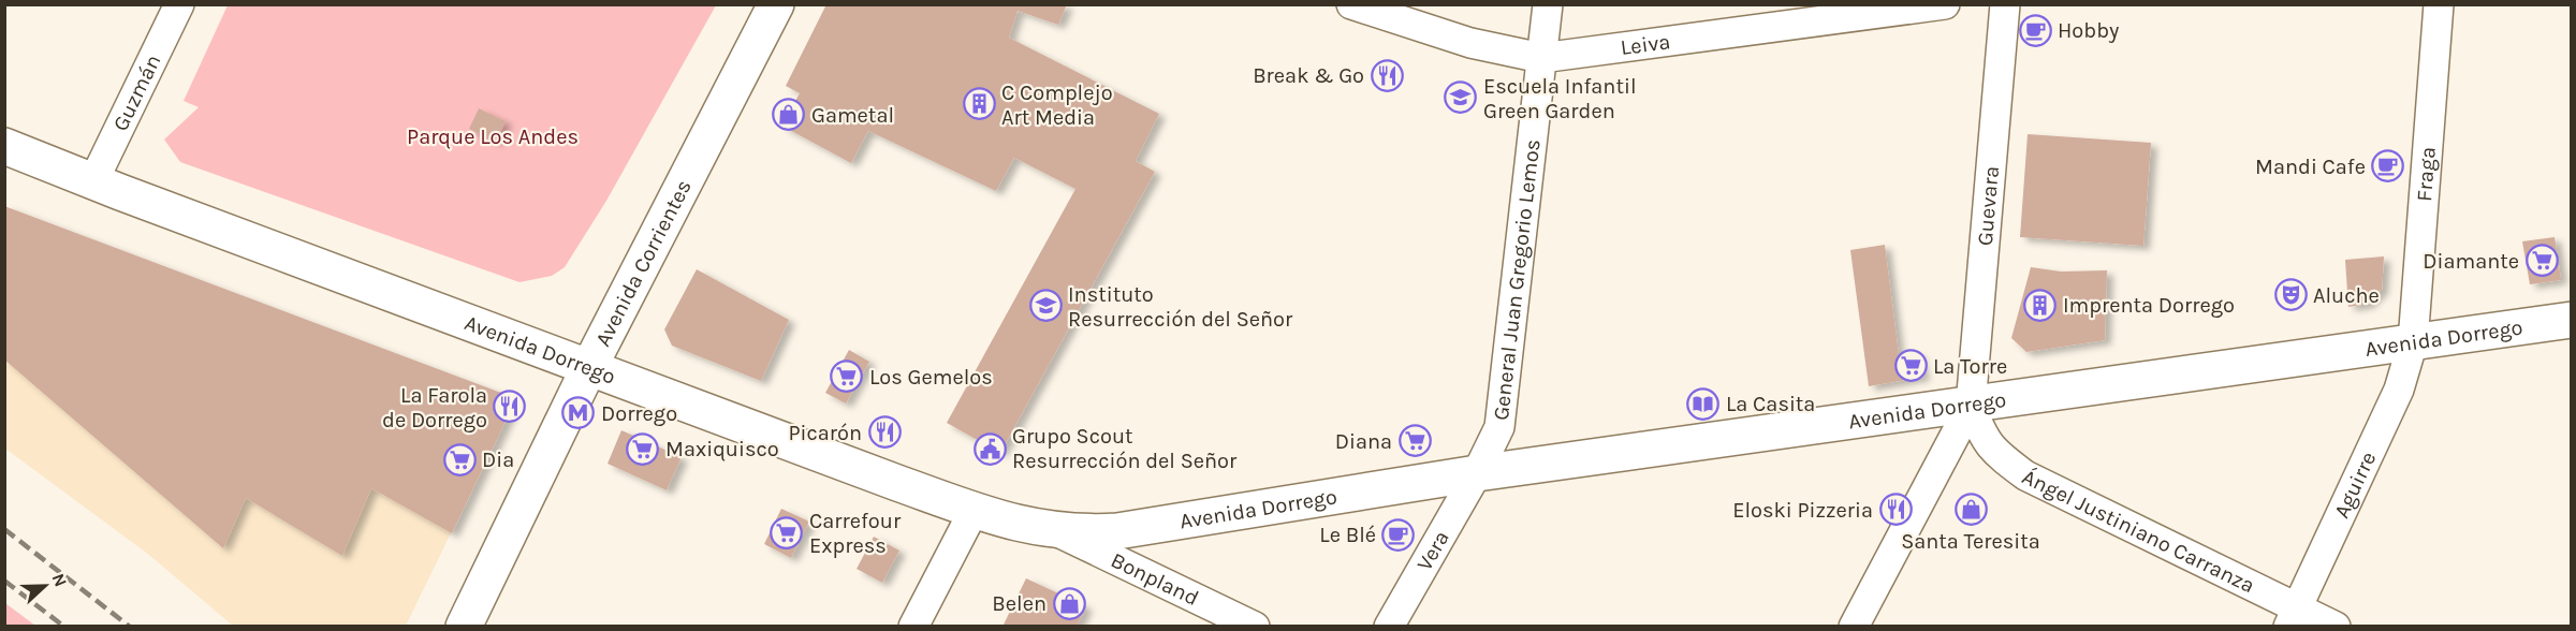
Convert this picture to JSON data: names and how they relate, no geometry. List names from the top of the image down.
{
  "streets": {
    "main road": ["Avenida Corrientes", "Avenida Dorrego"],
    "street": [
      "Leiva",
      "Guzmán",
      "Fraga",
      "Guevara",
      "General Juan Gregorio Lemos",
      "Aguirre",
      "Ángel Justiniano Carranza",
      "Vera",
      "Bonpland"
    ]
  },
  "crossings": [
    ["Leiva", "General Juan Gregorio Lemos"],
    ["Guzmán", "Avenida Dorrego"],
    ["Fraga", "Avenida Dorrego"],
    ["Fraga", "Aguirre"],
    ["Guevara", "Avenida Dorrego"],
    ["Guevara", "Ángel Justiniano Carranza"],
    ["Avenida Corrientes", "Avenida Dorrego"],
    ["General Juan Gregorio Lemos", "Avenida Dorrego"],
    ["General Juan Gregorio Lemos", "Vera"],
    ["Avenida Dorrego", "Aguirre"],
    ["Avenida Dorrego", "Ángel Justiniano Carranza"],
    ["Avenida Dorrego", "Vera"],
    ["Avenida Dorrego", "Bonpland"],
    ["Aguirre", "Ángel Justiniano Carranza"]
  ],
  "parks": ["Parque Los Andes"],
  "places": {
    "cafe": ["Hobby", "Mandi Cafe", "Le Blé"],
    "restaurant": [
      "Break & Go",
      "La Farola de Dorrego",
      "Picarón",
      "Eloski Pizzeria"
    ],
    "school or university": ["Escuela Infantil Green Garden", "Instituto Resurrección del Señor"],
    "building": ["C Complejo Art Media", "Imprenta Dorrego"],
    "shop": ["Gametal", "Santa Teresita", "Belen"],
    "supermarket": [
      "Diamante",
      "La Torre",
      "Los Gemelos",
      "Diana",
      "Maxiquisco",
      "Dia",
      "Carrefour Express"
    ],
    "theatre": ["Aluche"],
    "library": ["La Casita"],
    "metro station": ["Dorrego"],
    "public building": ["Grupo Scout Resurrección del Señor"]
  },
  "north": "right"
}
